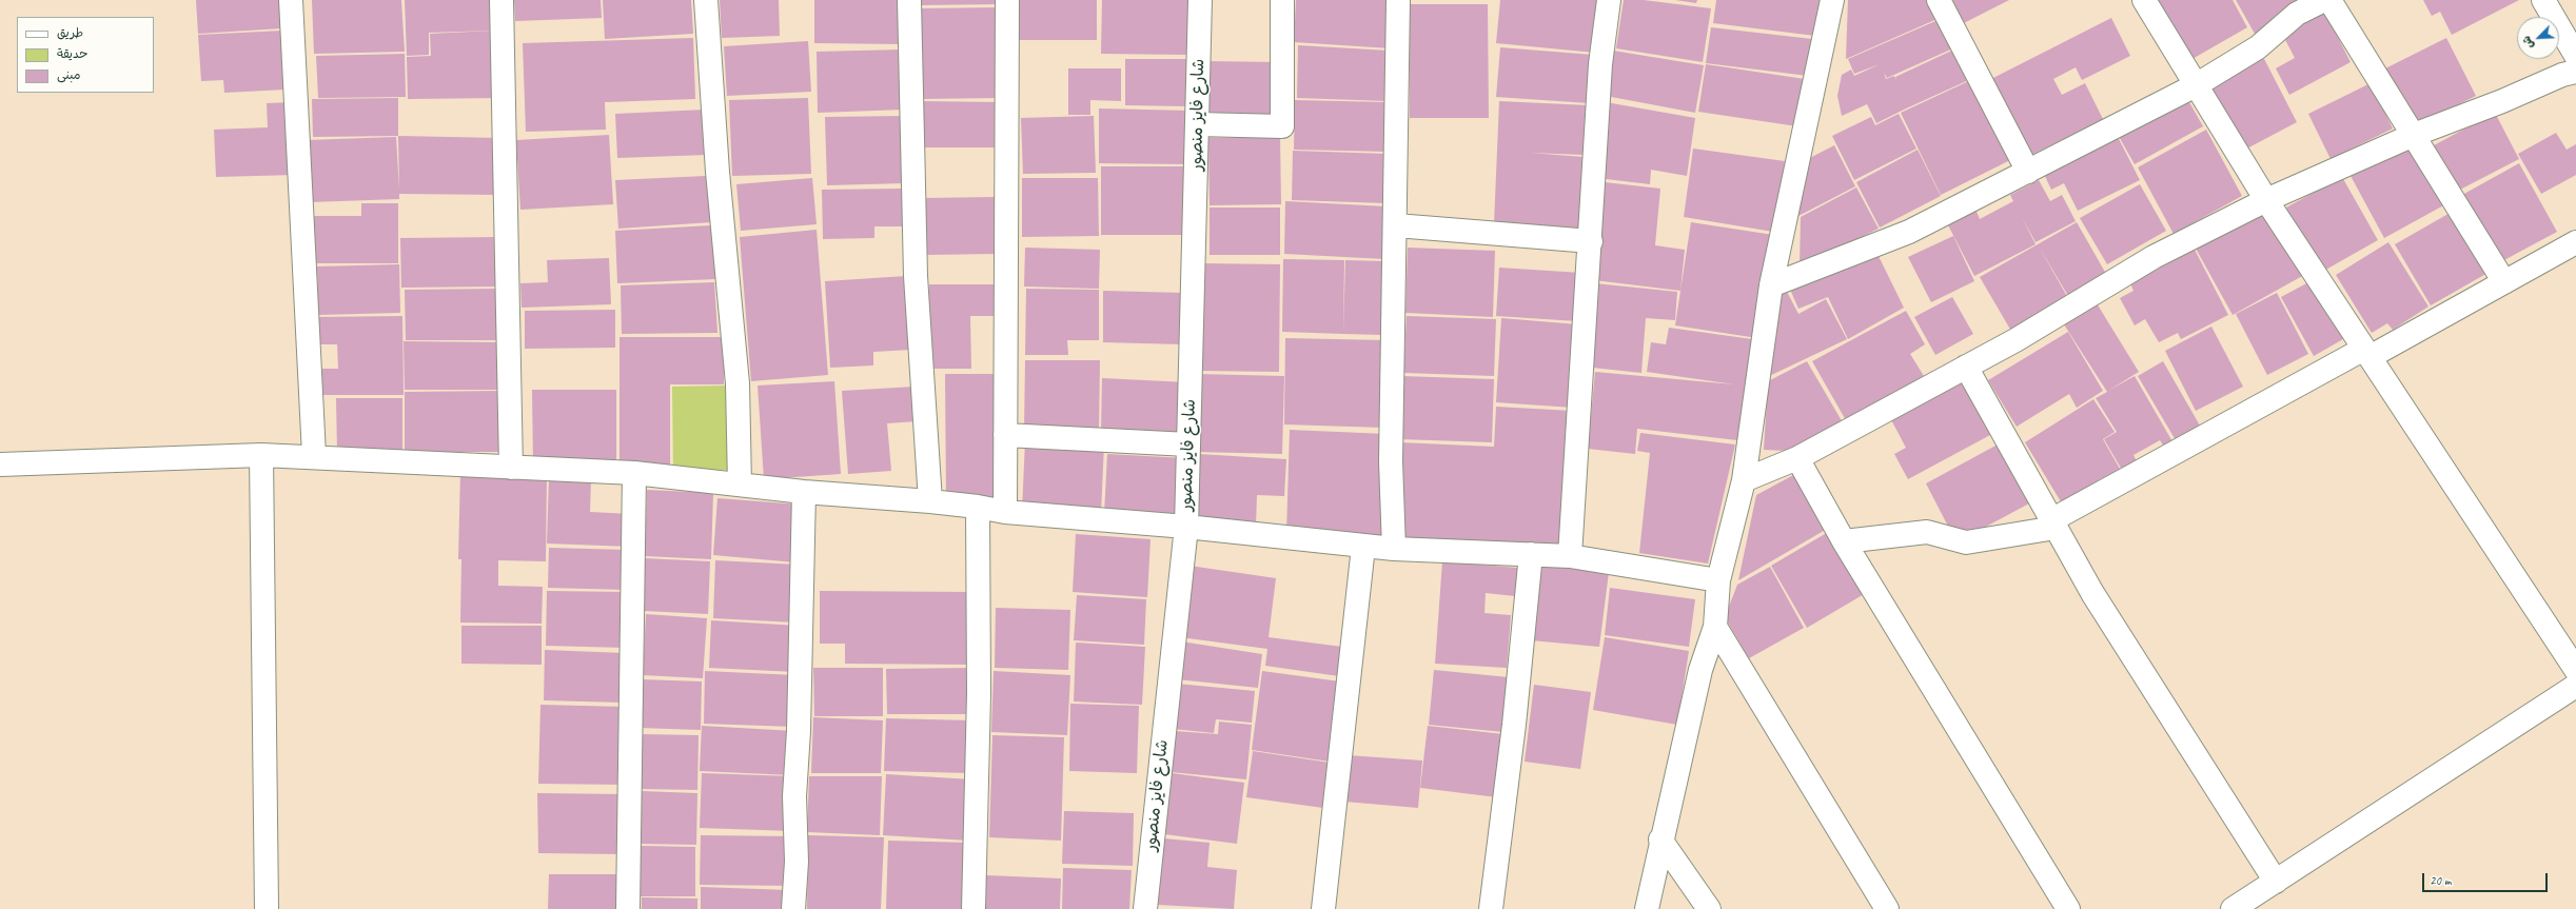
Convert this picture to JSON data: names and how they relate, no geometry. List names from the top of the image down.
{
  "streets": {
    "street": ["شارع فايز منصور"]
  },
  "legend": ["طريق", "حديقة", "مبنى"],
  "scale_bar": "20 m",
  "north": "bottom left"
}
